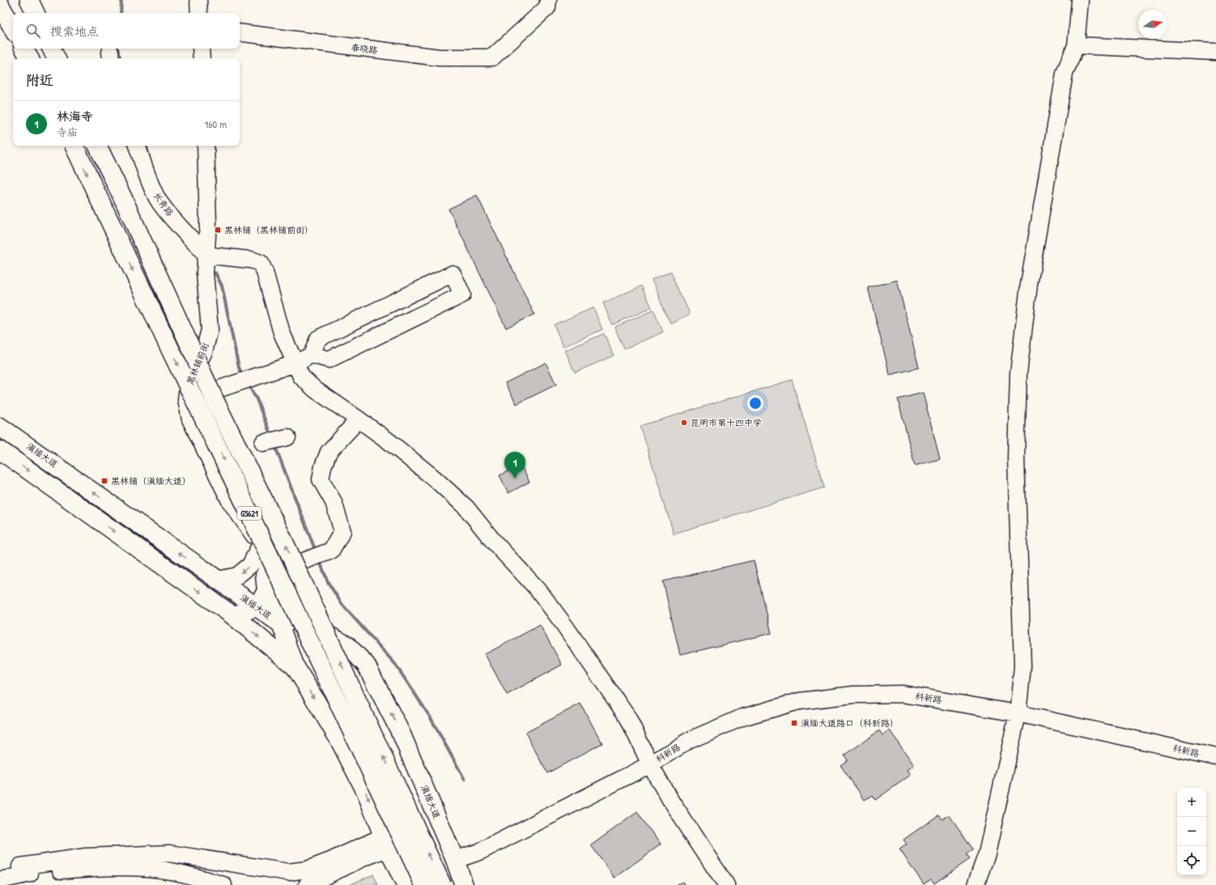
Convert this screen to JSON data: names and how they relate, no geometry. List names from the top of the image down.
{
  "streets": {
    "main road": ["滇缅大道", "G5621"],
    "street": [
      "春晓路",
      "长青路",
      "黑林铺前街",
      "科新路"
    ]
  },
  "crossings": [
    ["长青路", "黑林铺前街"],
    ["滇缅大道", "科新路"]
  ],
  "places": {
    "transit": ["黑林铺（黑林铺前街）", "黑林铺（滇缅大道）", "滇缅大道路口（科新路）"],
    "other": ["昆明市第十四中学"]
  },
  "north": "right",
  "page": {
    "search": "搜索地点",
    "heading": "附近",
    "list": [
      {
        "mark": "1",
        "name": "林海寺",
        "note": "寺庙",
        "value": "160 m"
      }
    ],
    "pins": "1",
    "map_buttons": ["+", "−"]
  }
}
